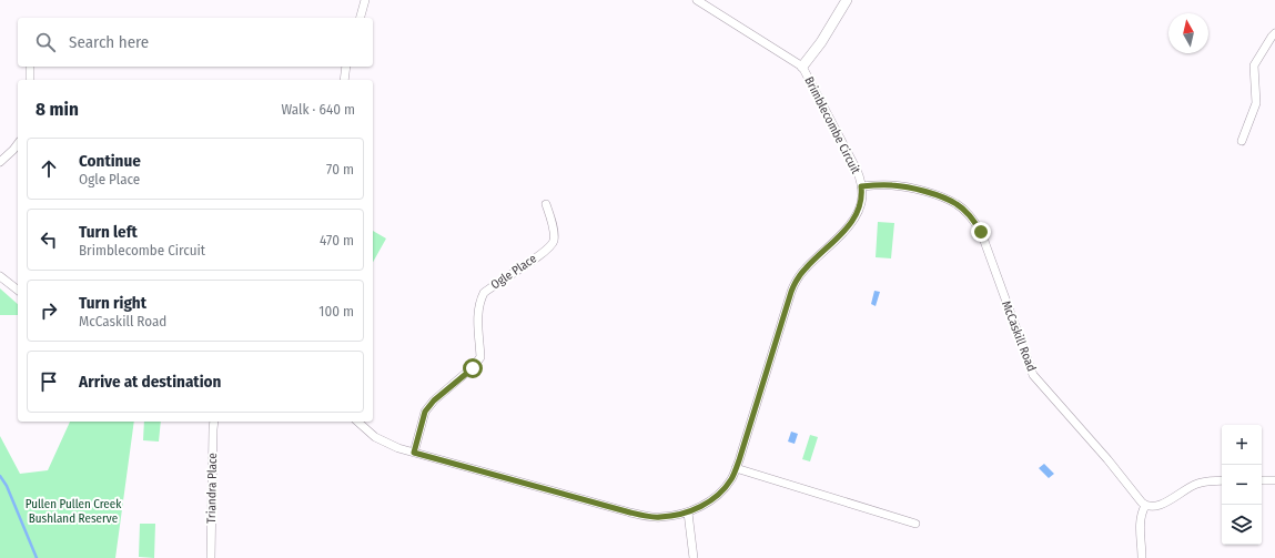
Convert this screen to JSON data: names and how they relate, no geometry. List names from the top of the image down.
{
  "streets": {
    "street": [
      "Brimblecombe Circuit",
      "Ogle Place",
      "McCaskill Road",
      "Triandra Place"
    ]
  },
  "crossings": [
    ["Brimblecombe Circuit", "Ogle Place"],
    ["Brimblecombe Circuit", "McCaskill Road"]
  ],
  "parks": ["Pullen Pullen Creek Bushland Reserve"],
  "north": "top",
  "page": {
    "search": "Search here",
    "heading": ["8 min", "Walk · 640 m"],
    "list": [
      ["Continue", "Ogle Place", "70 m"],
      ["Turn left", "Brimblecombe Circuit", "470 m"],
      ["Turn right", "McCaskill Road", "100 m"],
      "Arrive at destination"
    ],
    "map_buttons": ["+", "−"]
  }
}
